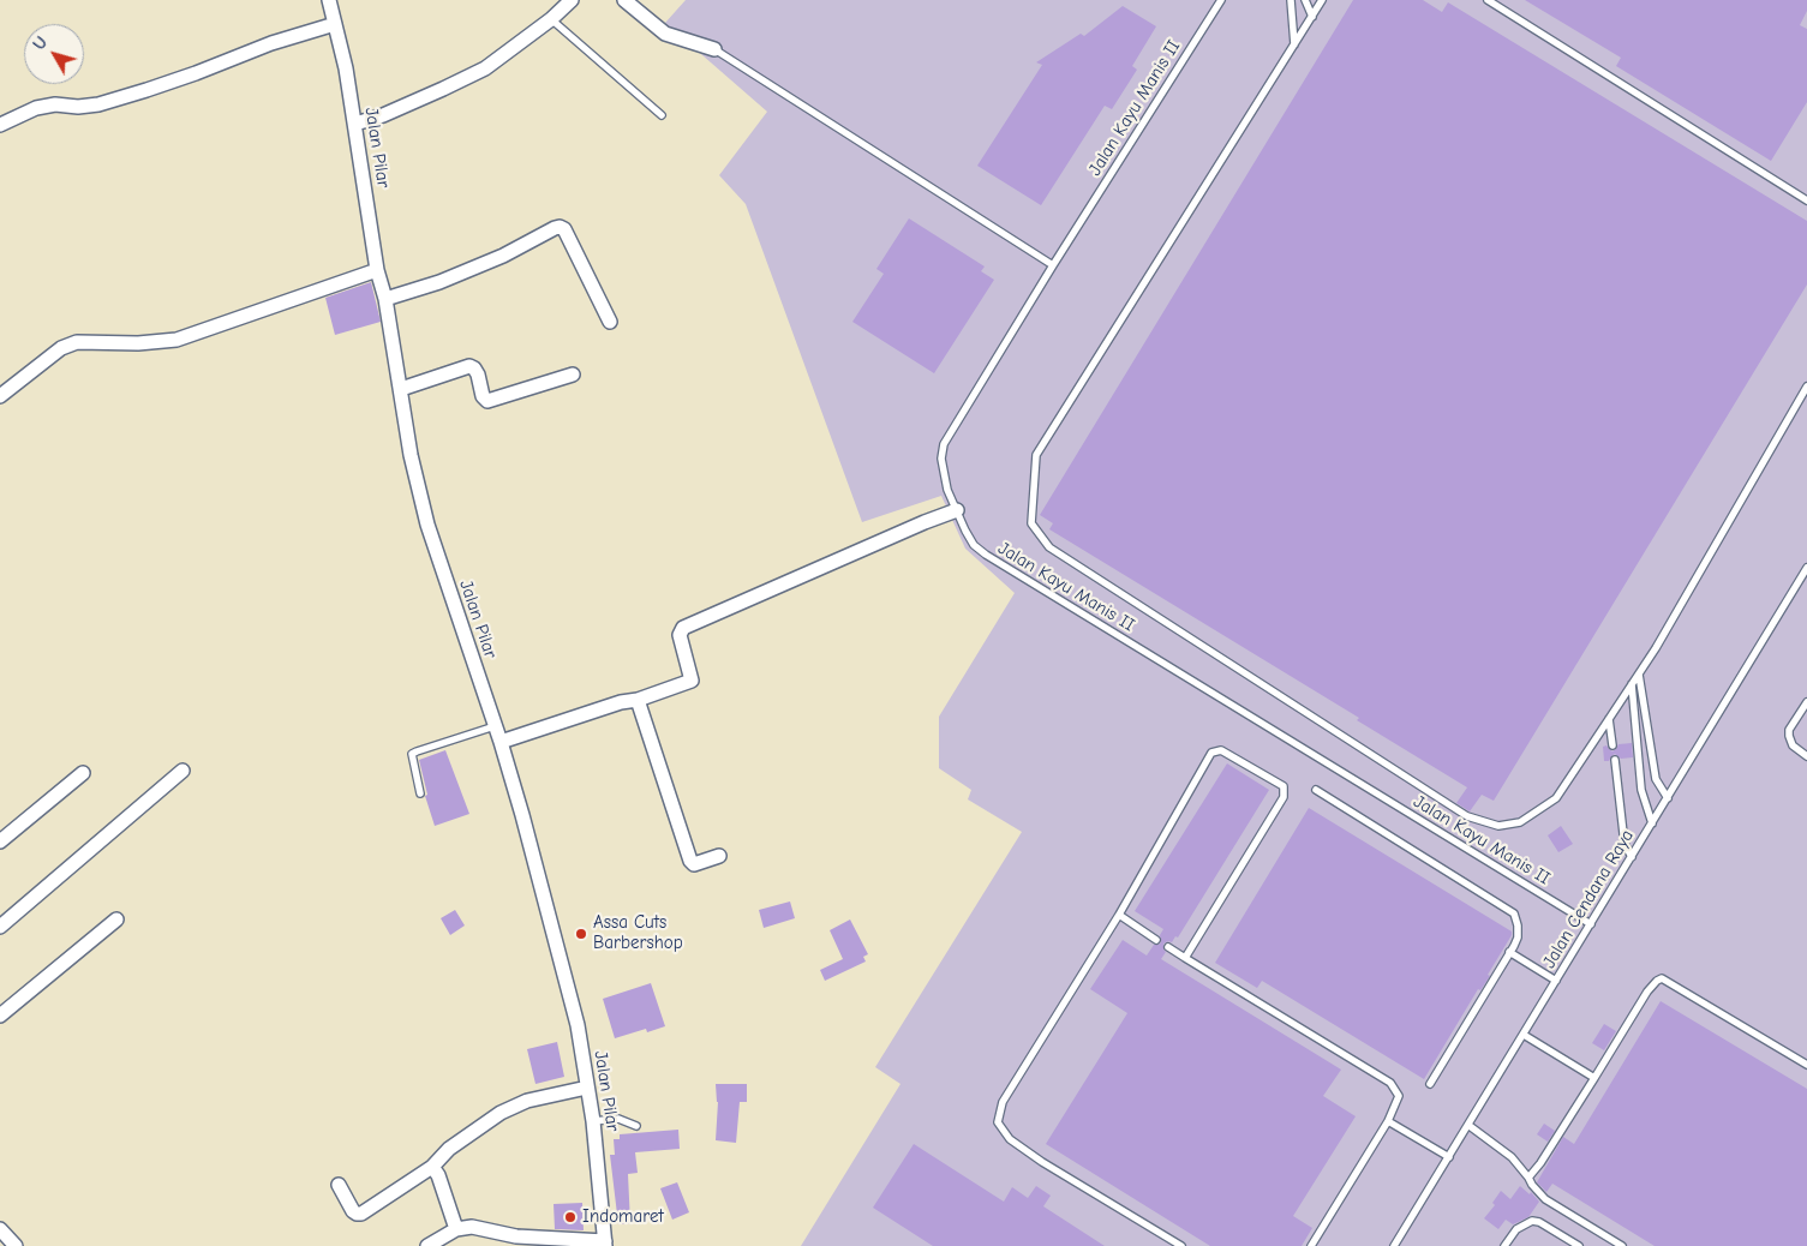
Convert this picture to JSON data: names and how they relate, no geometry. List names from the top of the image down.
{
  "streets": {
    "street": ["Jalan Pilar"],
    "lane": ["Jalan Kayu Manis II", "Jalan Cendana Raya"]
  },
  "crossings": [
    ["Jalan Kayu Manis II", "Jalan Cendana Raya"]
  ],
  "places": ["Assa Cuts Barbershop", "Indomaret"],
  "north": "top left"
}
